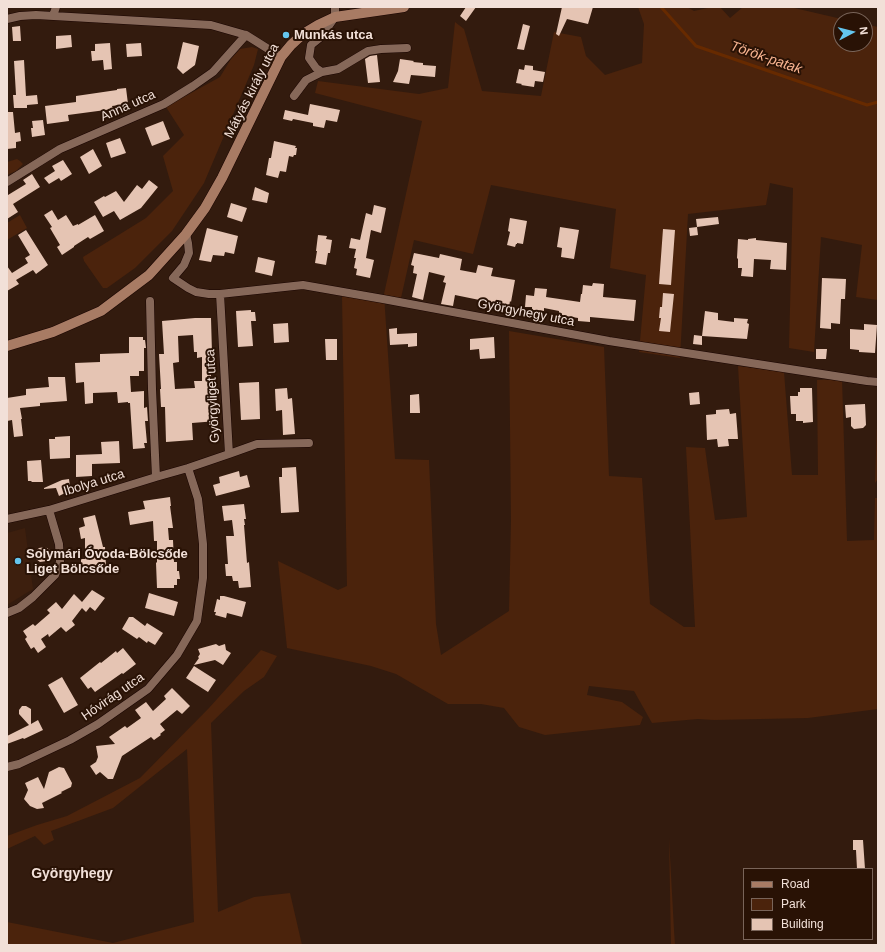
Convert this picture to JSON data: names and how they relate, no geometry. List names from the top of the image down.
{
  "streets": {
    "main road": ["Mátyás király utca"],
    "street": [
      "Anna utca",
      "Györgyhegy utca",
      "Györgyliget utca",
      "Ibolya utca",
      "Hóvirág utca"
    ]
  },
  "crossings": [
    ["Mátyás király utca", "Györgyhegy utca"],
    ["Györgyhegy utca", "Györgyliget utca"],
    ["Györgyliget utca", "Ibolya utca"],
    ["Györgyliget utca", "Hóvirág utca"],
    ["Ibolya utca", "Hóvirág utca"]
  ],
  "districts": ["Györgyhegy"],
  "water": ["Török-patak"],
  "places": ["Munkás utca", "Solymári Óvoda-Bölcsőde Liget Bölcsőde"],
  "legend": ["Road", "Park", "Building"],
  "north": "right"
}
